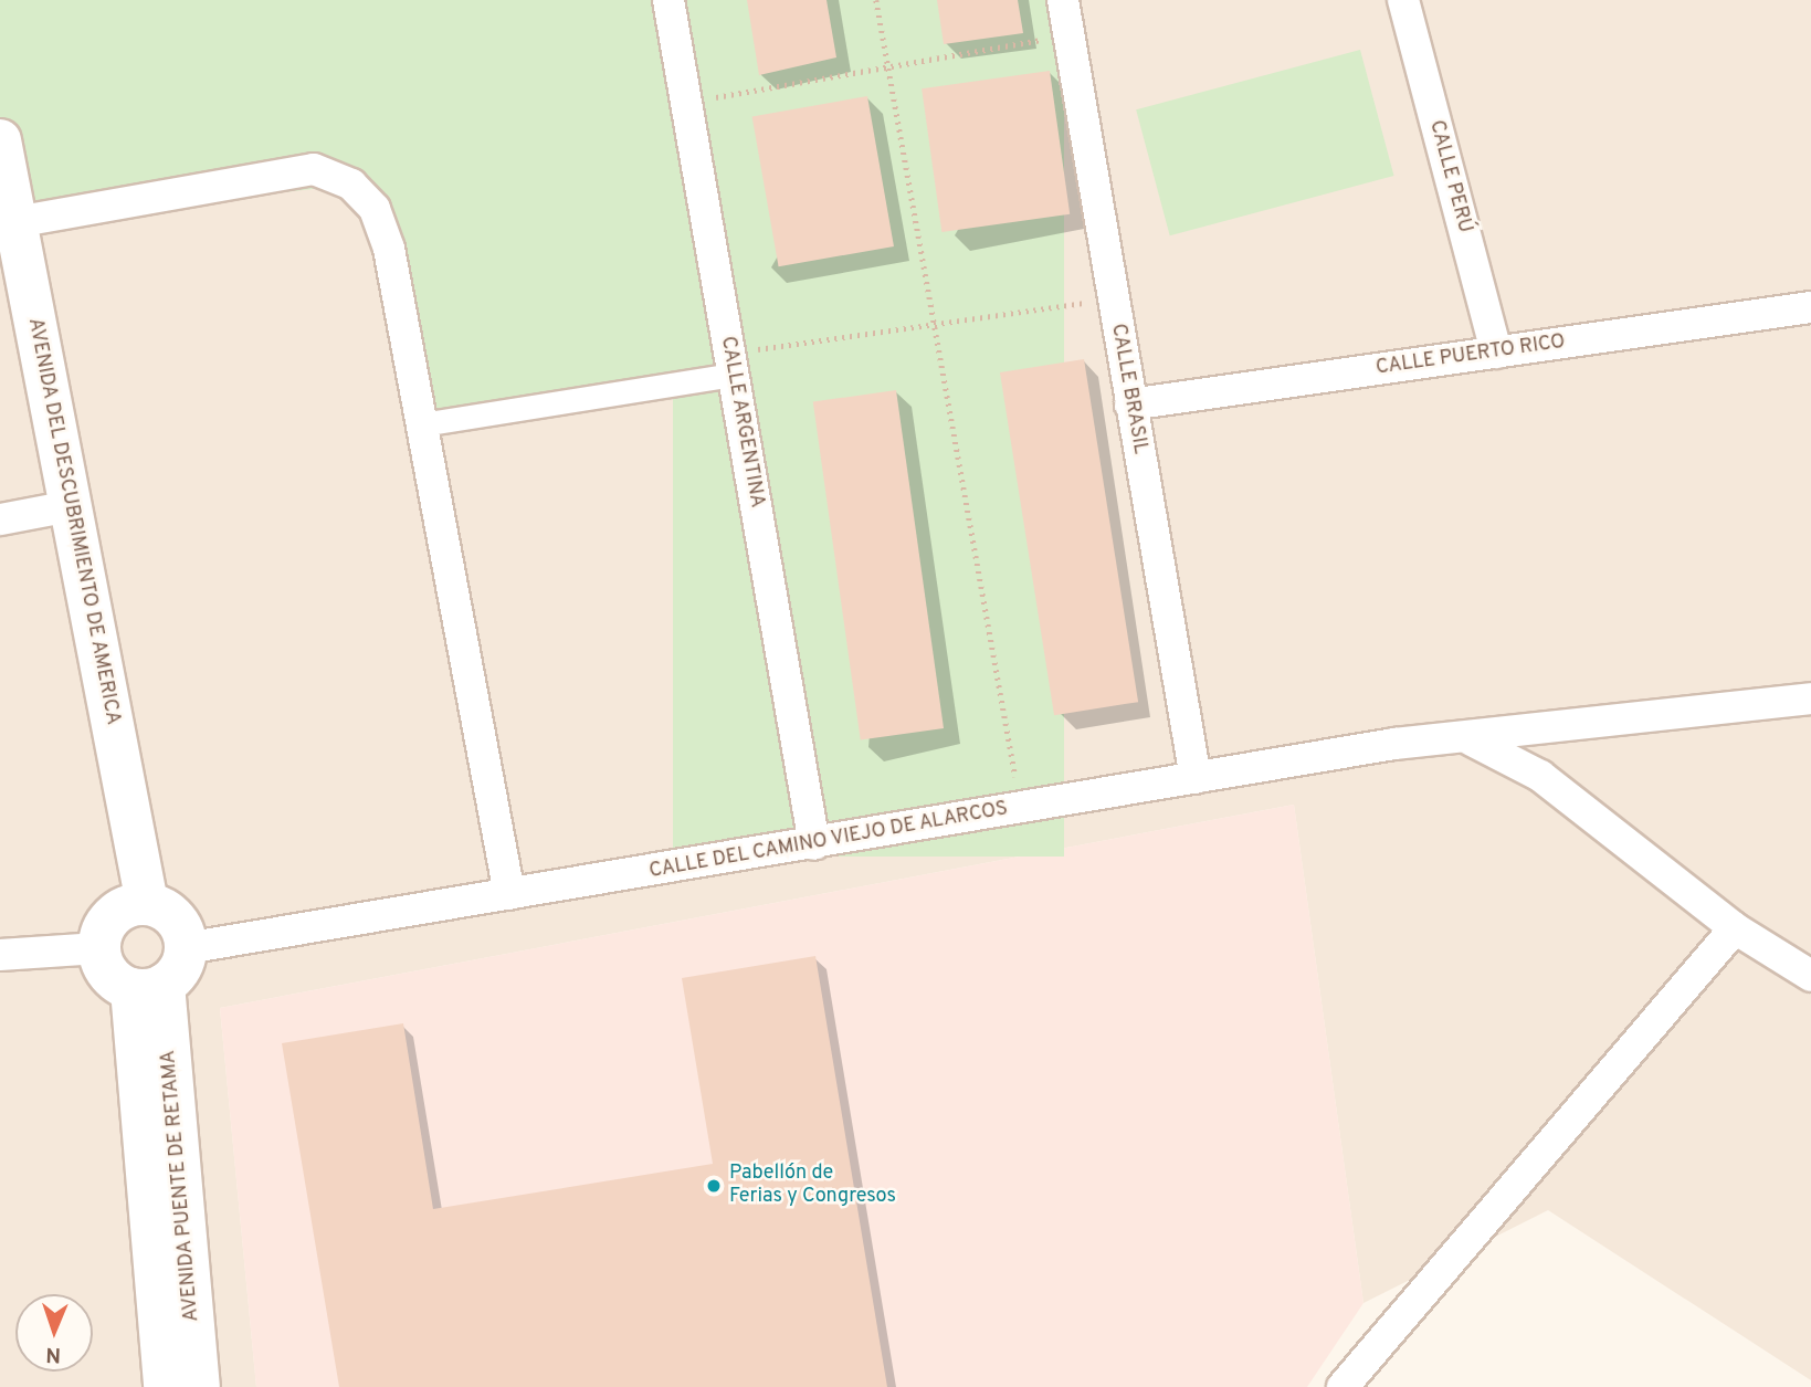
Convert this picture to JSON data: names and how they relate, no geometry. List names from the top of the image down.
{
  "streets": {
    "main road": ["AVENIDA DEL DESCUBRIMIENTO DE AMERICA", "AVENIDA PUENTE DE RETAMA"],
    "street": [
      "CALLE PERÚ",
      "CALLE PUERTO RICO",
      "CALLE BRASIL",
      "CALLE ARGENTINA",
      "CALLE DEL CAMINO VIEJO DE ALARCOS"
    ]
  },
  "crossings": [
    ["CALLE PERÚ", "CALLE PUERTO RICO"],
    ["CALLE PUERTO RICO", "CALLE BRASIL"],
    ["CALLE BRASIL", "CALLE DEL CAMINO VIEJO DE ALARCOS"],
    ["CALLE ARGENTINA", "CALLE DEL CAMINO VIEJO DE ALARCOS"],
    ["AVENIDA DEL DESCUBRIMIENTO DE AMERICA", "CALLE DEL CAMINO VIEJO DE ALARCOS"],
    ["AVENIDA DEL DESCUBRIMIENTO DE AMERICA", "AVENIDA PUENTE DE RETAMA"],
    ["CALLE DEL CAMINO VIEJO DE ALARCOS", "AVENIDA PUENTE DE RETAMA"]
  ],
  "places": ["Pabellón de Ferias y Congresos"],
  "north": "bottom"
}
